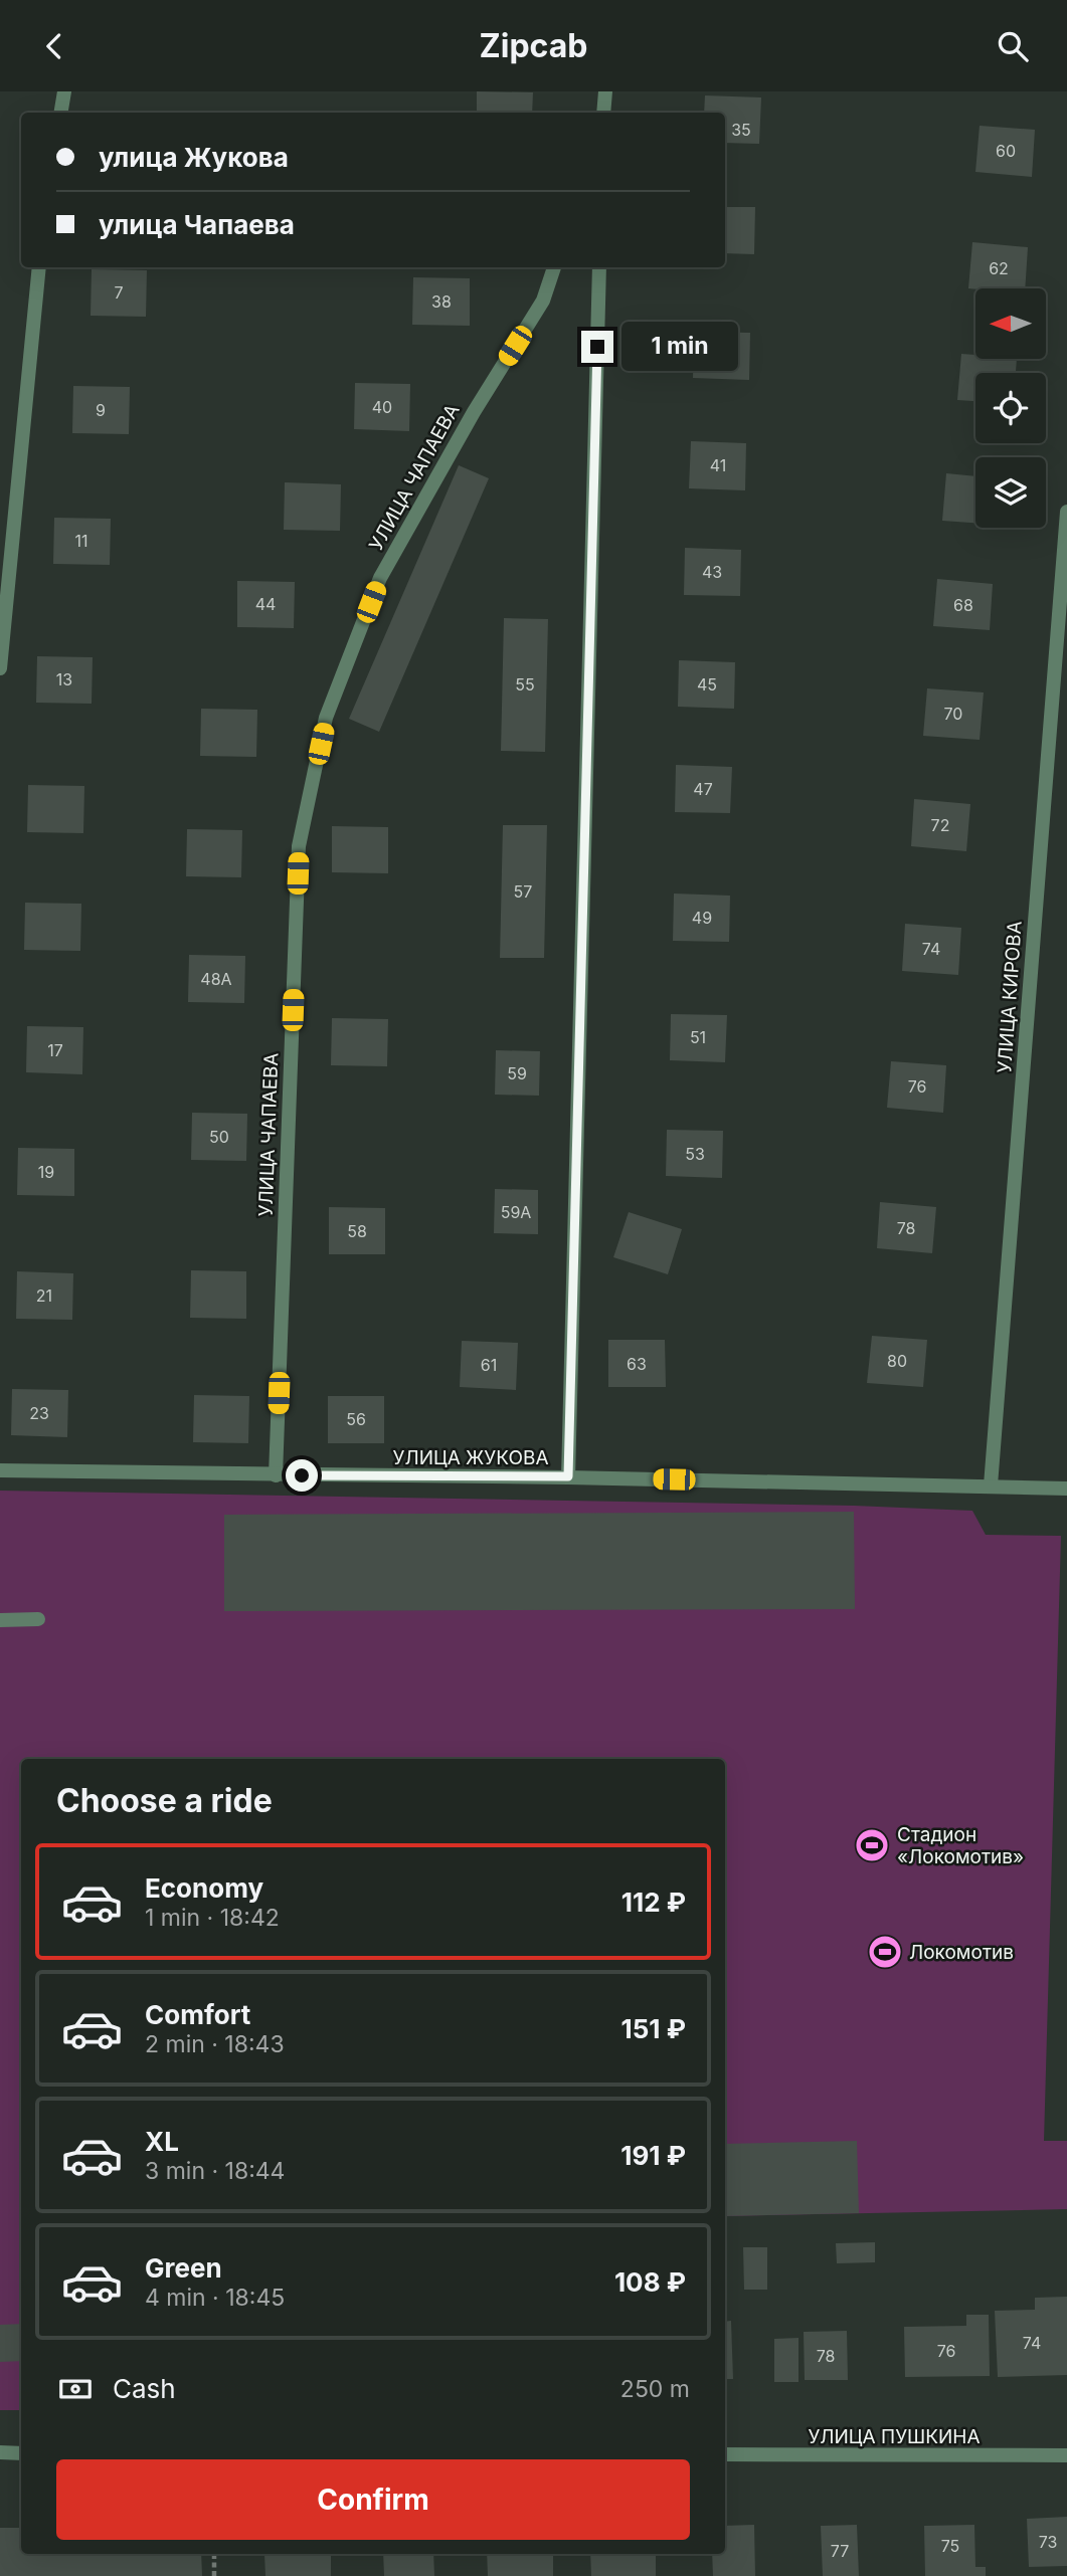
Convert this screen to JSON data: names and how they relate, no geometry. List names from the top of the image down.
{
  "streets": {
    "street": [
      "УЛИЦА ЧАПАЕВА",
      "УЛИЦА КИРОВА",
      "УЛИЦА ЖУКОВА",
      "УЛИЦА ПУШКИНА"
    ]
  },
  "crossings": [
    ["УЛИЦА ЧАПАЕВА", "УЛИЦА ЖУКОВА"],
    ["УЛИЦА КИРОВА", "УЛИЦА ЖУКОВА"]
  ],
  "places": {
    "sports": ["Стадион «Локомотив»", "Локомотив"]
  },
  "house_numbers": [
    "35",
    "60",
    "62",
    "7",
    "38",
    "40",
    "9",
    "41",
    "11",
    "43",
    "44",
    "68",
    "13",
    "55",
    "45",
    "70",
    "47",
    "72",
    "57",
    "49",
    "74",
    "48А",
    "51",
    "17",
    "59",
    "76",
    "50",
    "53",
    "19",
    "59А",
    "78",
    "58",
    "21",
    "80",
    "63",
    "61",
    "23",
    "56",
    "74",
    "76",
    "78",
    "73",
    "75",
    "77"
  ],
  "north": "left",
  "page": {
    "header": "Zipcab",
    "banner": ["улица Жукова", "улица Чапаева"],
    "bubble": "1 min",
    "heading": "Choose a ride",
    "list": [
      {
        "name": "Economy",
        "note": "1 min · 18:42",
        "value": "112 ₽"
      },
      {
        "name": "Comfort",
        "note": "2 min · 18:43",
        "value": "151 ₽"
      },
      {
        "name": "XL",
        "note": "3 min · 18:44",
        "value": "191 ₽"
      },
      {
        "name": "Green",
        "note": "4 min · 18:45",
        "value": "108 ₽"
      }
    ],
    "pay": ["Cash", "250 m"],
    "buttons": "Confirm"
  }
}
